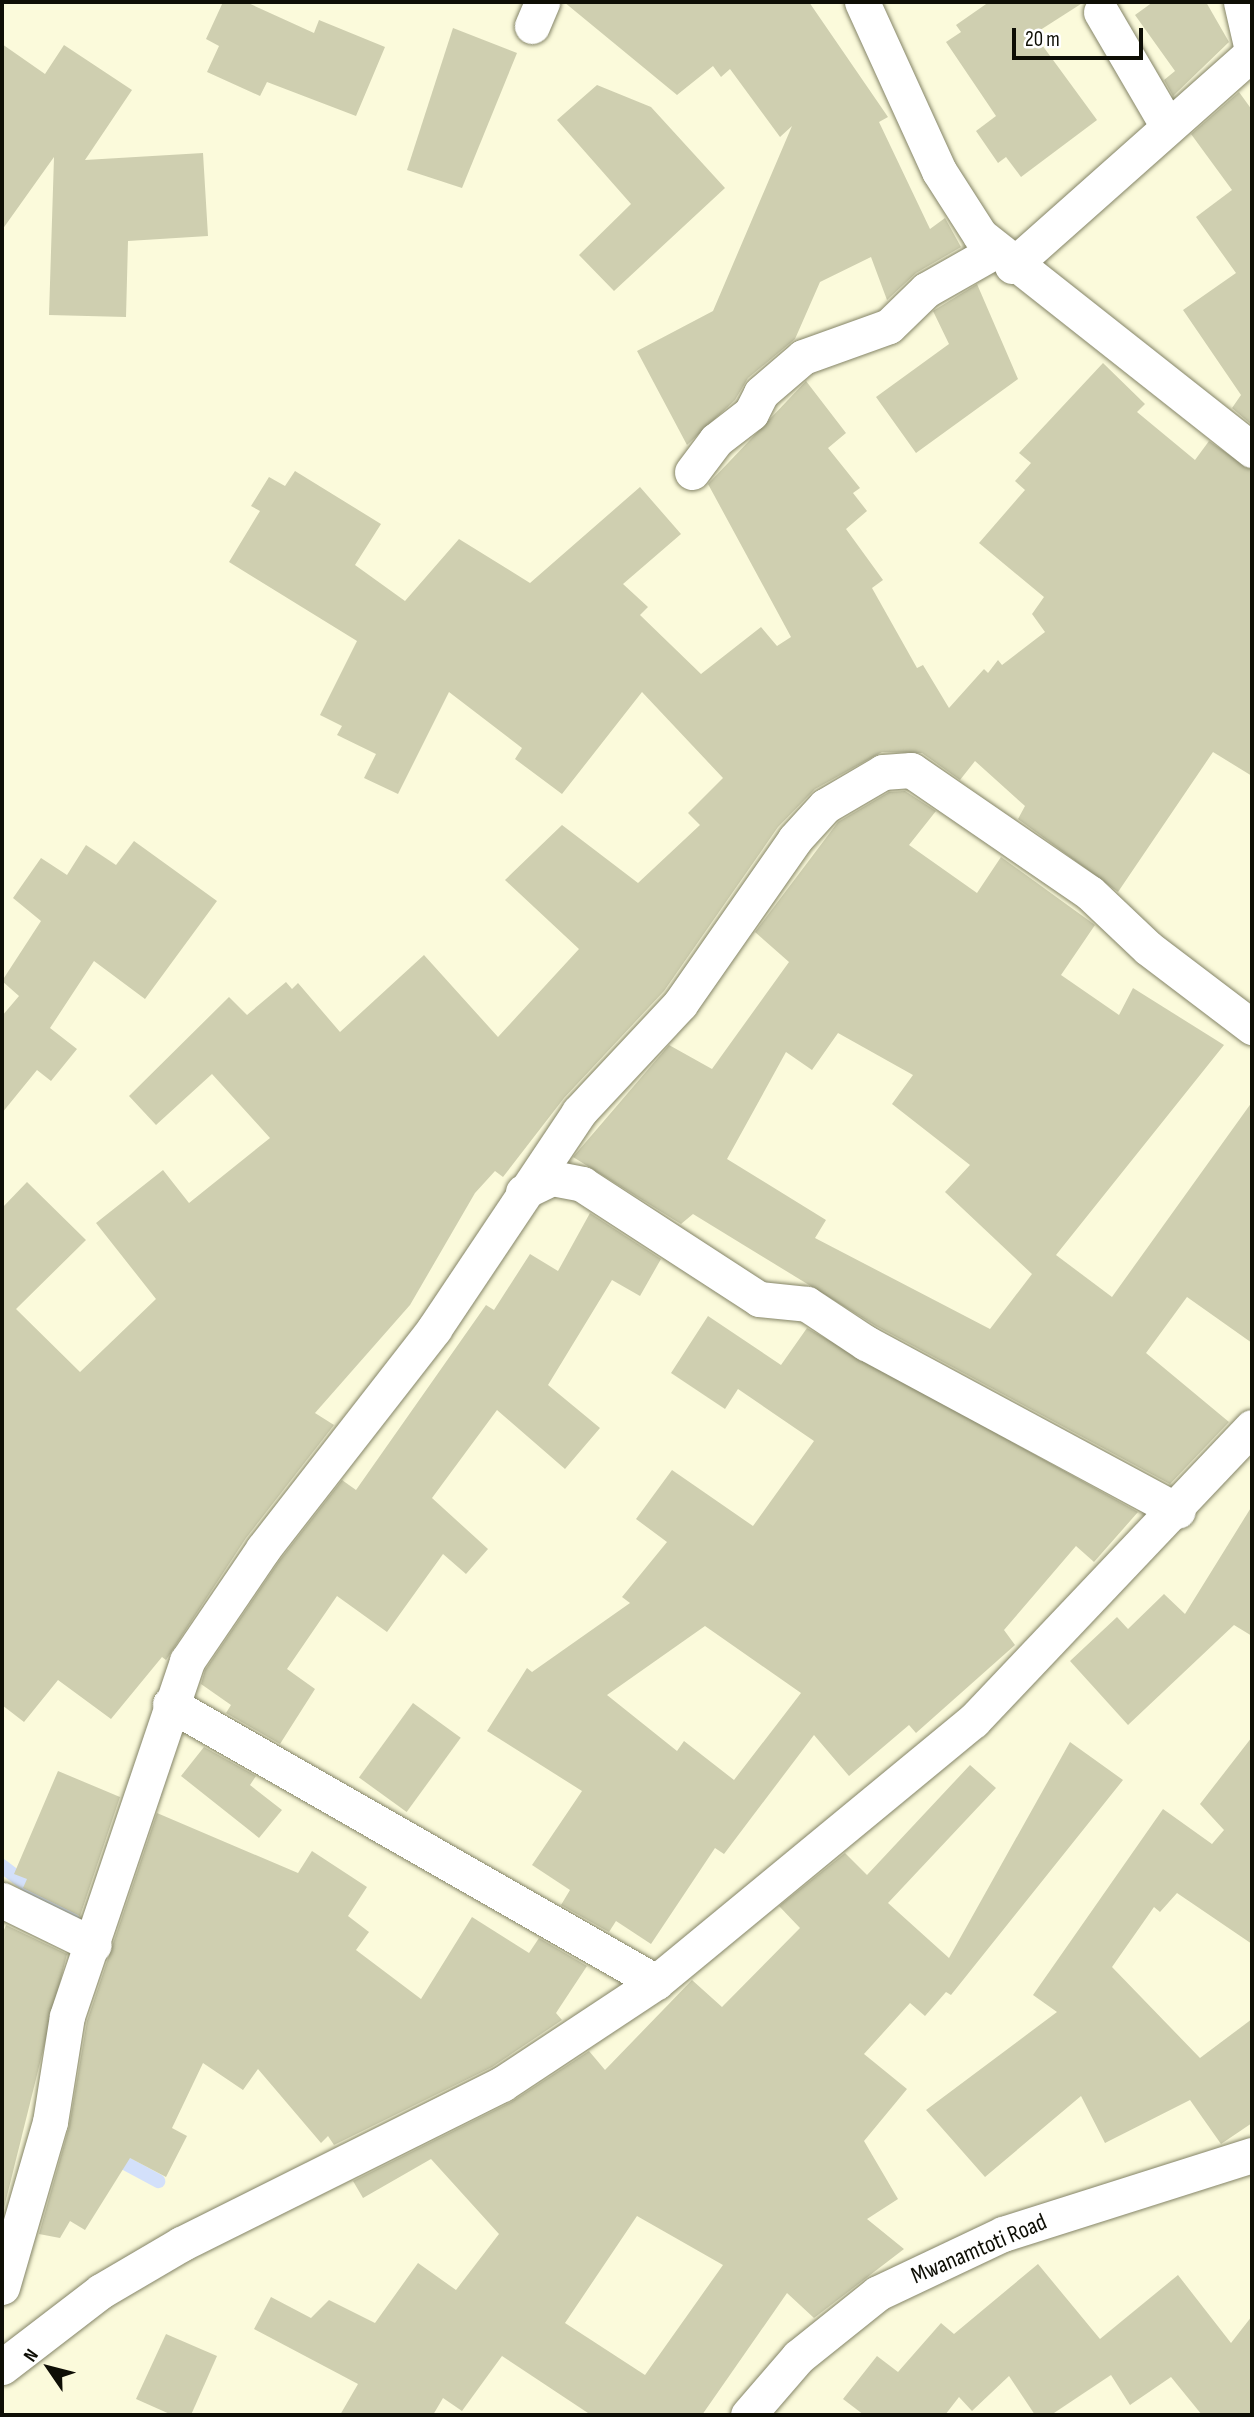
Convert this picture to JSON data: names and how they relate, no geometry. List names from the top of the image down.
{
  "streets": {
    "street": ["Mwanamtoti Road"]
  },
  "scale_bar": "20 m",
  "north": "top left"
}
